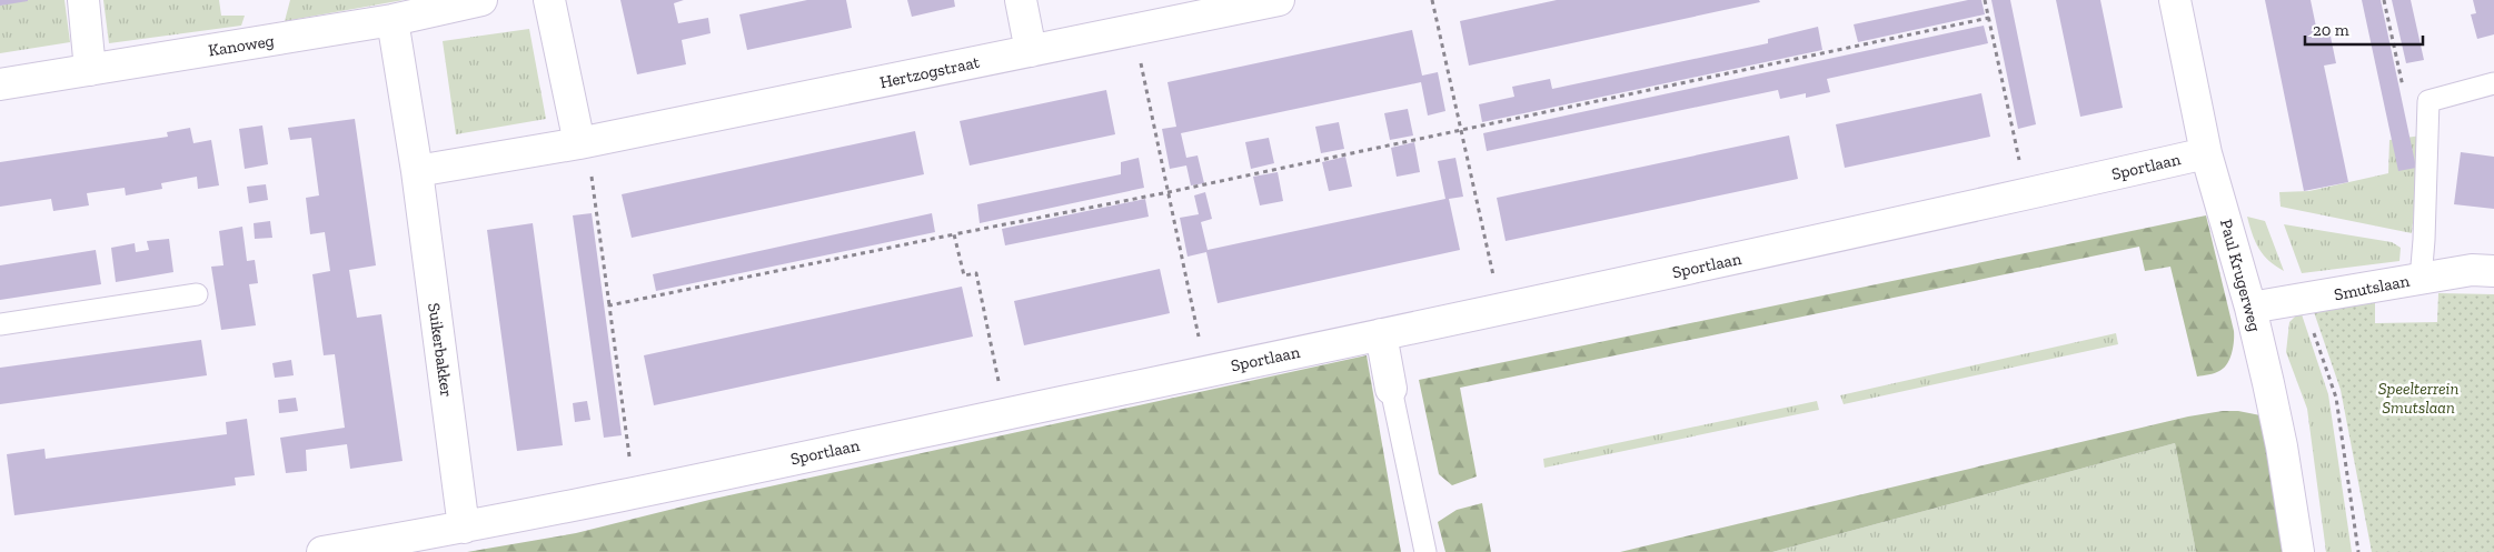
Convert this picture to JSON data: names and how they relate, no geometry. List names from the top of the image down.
{
  "streets": {
    "street": [
      "Kanoweg",
      "Hertzogstraat",
      "Sportlaan",
      "Paul Krugerweg",
      "Smutslaan",
      "Suikerbakker"
    ]
  },
  "crossings": [
    ["Kanoweg", "Suikerbakker"],
    ["Sportlaan", "Paul Krugerweg"],
    ["Sportlaan", "Suikerbakker"],
    ["Paul Krugerweg", "Smutslaan"]
  ],
  "parks": ["Speelterrein Smutslaan"],
  "scale_bar": "20 m"
}
